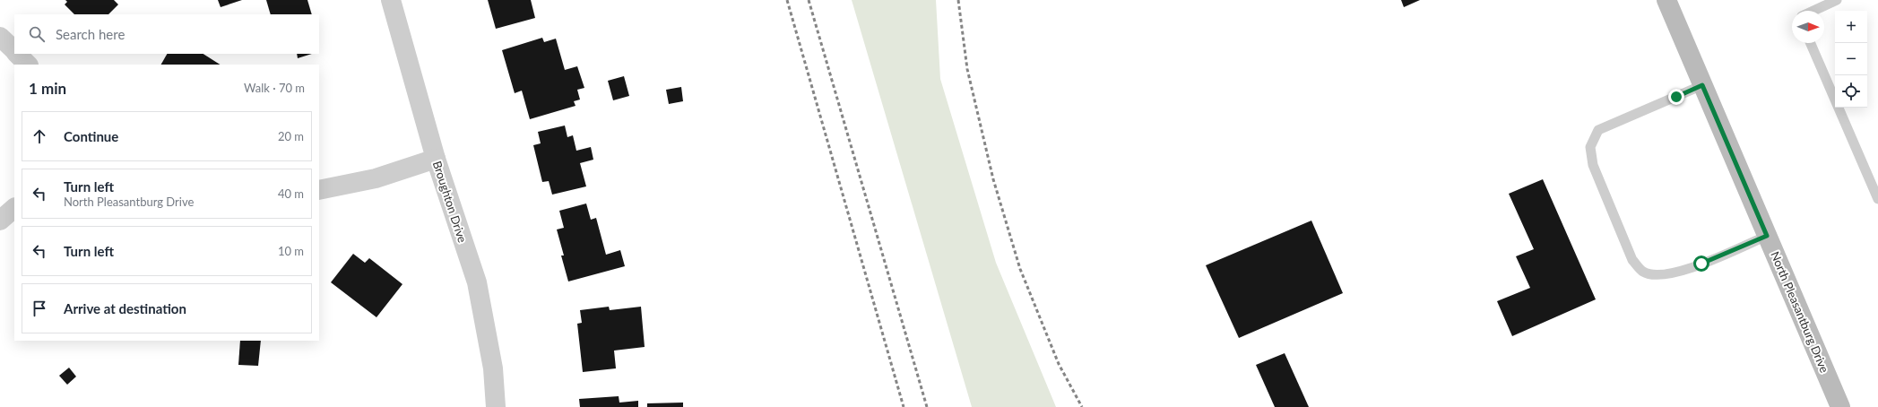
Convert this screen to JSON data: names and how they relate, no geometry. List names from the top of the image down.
{
  "streets": {
    "main road": ["North Pleasantburg Drive"],
    "street": ["Broughton Drive"]
  },
  "north": "right",
  "page": {
    "map_buttons": ["+", "−"],
    "search": "Search here",
    "heading": ["1 min", "Walk · 70 m"],
    "list": [
      ["Continue", "20 m"],
      ["Turn left", "North Pleasantburg Drive", "40 m"],
      ["Turn left", "10 m"],
      "Arrive at destination"
    ]
  }
}
